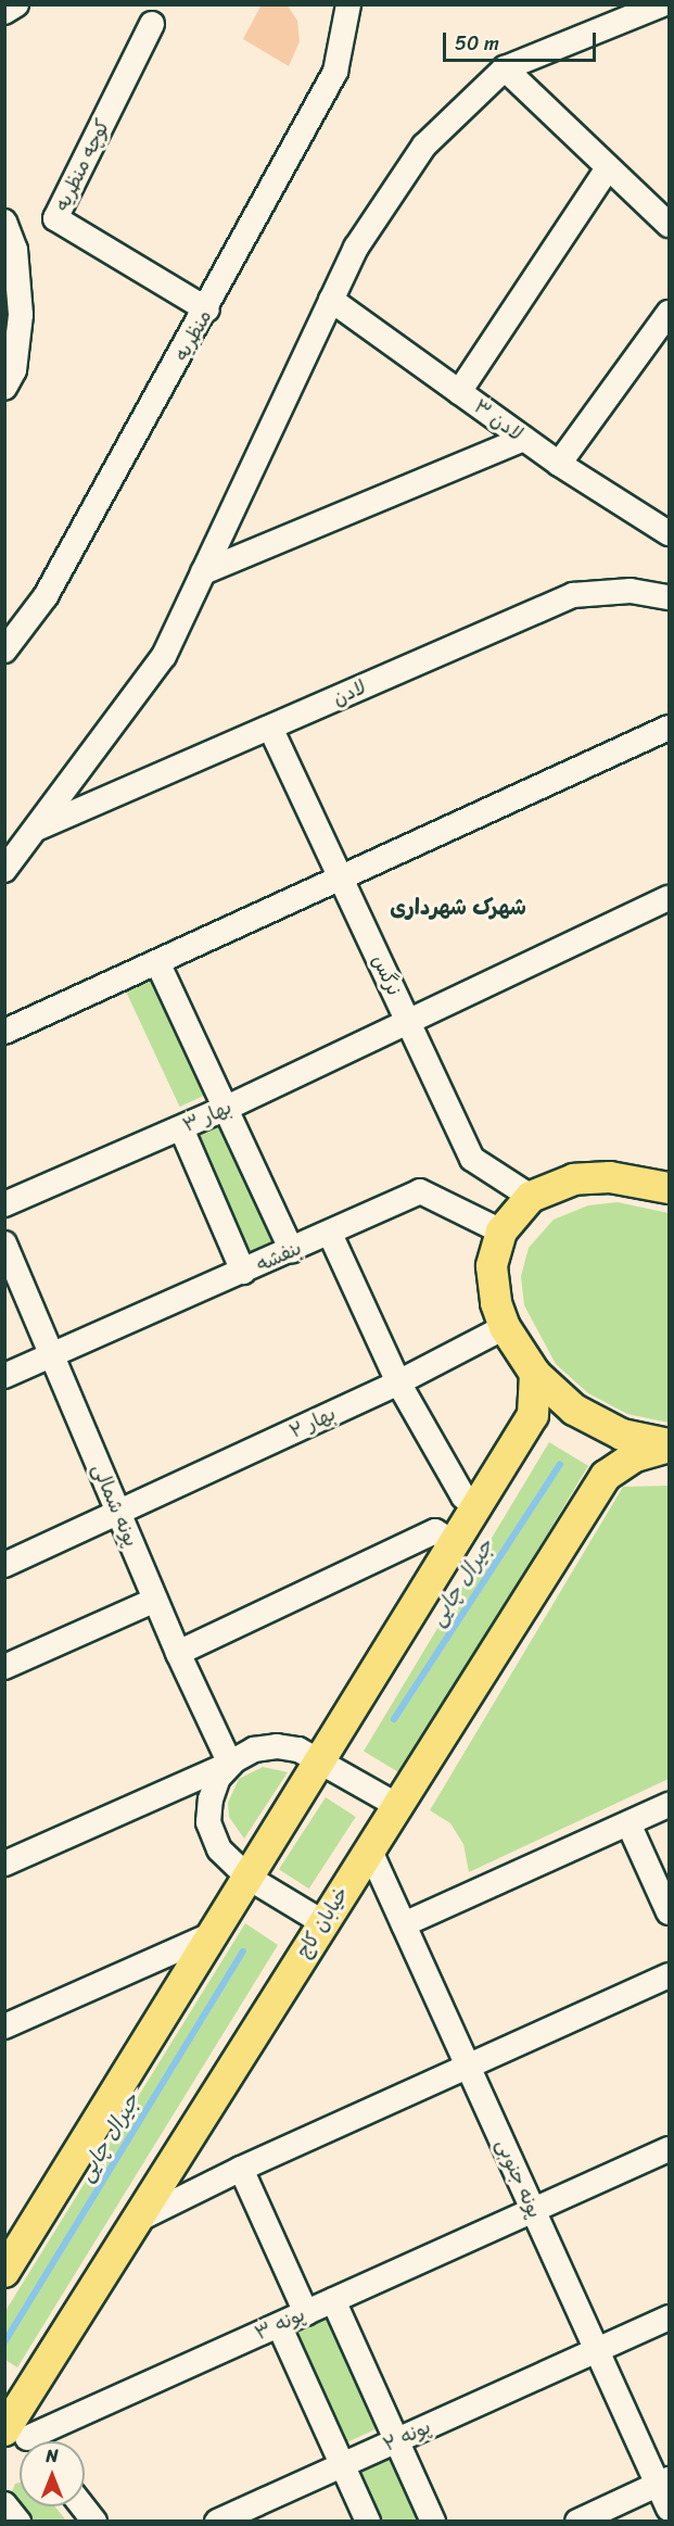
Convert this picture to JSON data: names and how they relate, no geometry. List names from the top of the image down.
{
  "streets": {
    "main road": ["خیابان کاج"],
    "street": [
      "کوچه منظریه",
      "منظریه",
      "لادن ۳",
      "لادن",
      "نرگس",
      "بهار ۳",
      "بنفشه",
      "بهار ۲",
      "پونه شمالی",
      "پونه جنوبی",
      "پونه ۳",
      "پونه ۲"
    ]
  },
  "crossings": [
    ["کوچه منظریه", "منظریه"],
    ["لادن", "نرگس"],
    ["نرگس", "بهار ۳"],
    ["بنفشه", "پونه شمالی"],
    ["بهار ۲", "پونه شمالی"],
    ["خیابان کاج", "پونه جنوبی"],
    ["خیابان کاج", "پونه ۳"],
    ["پونه جنوبی", "پونه ۳"],
    ["پونه جنوبی", "پونه ۲"]
  ],
  "districts": ["شهرک شهرداری"],
  "water": ["جیرال چایی"],
  "scale_bar": "50 m",
  "north": "top"
}
